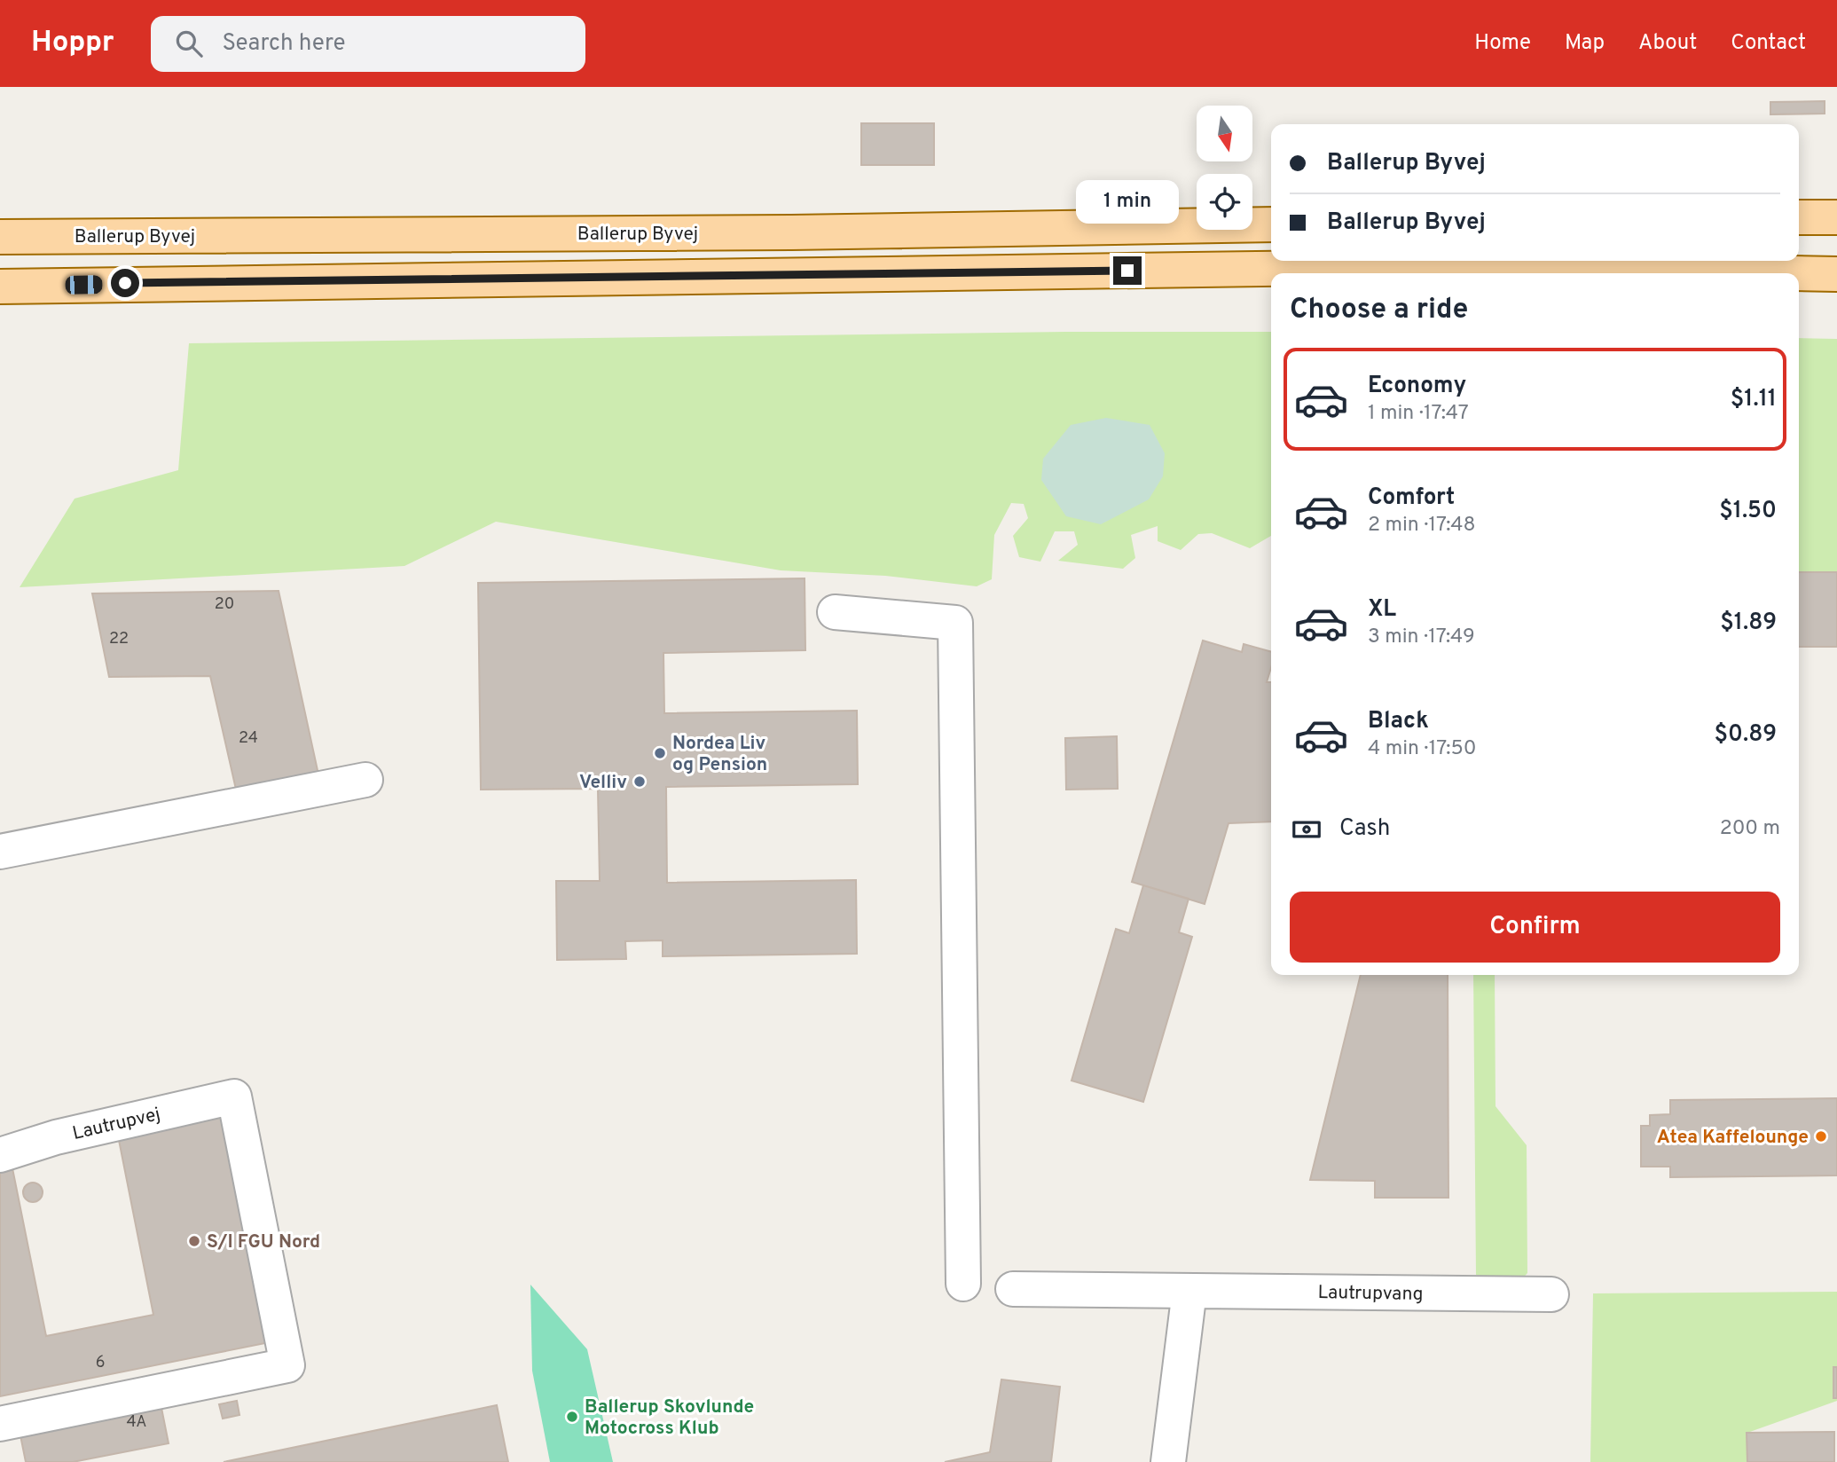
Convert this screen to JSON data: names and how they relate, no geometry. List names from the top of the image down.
{
  "streets": {
    "main road": ["Ballerup Byvej"],
    "street": ["Lautrupvej", "Lautrupvang"]
  },
  "places": [
    "Nordea Liv og Pension",
    "Velliv",
    "Atea Kaffelounge",
    "S/I FGU Nord",
    "Ballerup Skovlunde Motocross Klub"
  ],
  "house_numbers": [
    "20",
    "22",
    "24",
    "6",
    "4A"
  ],
  "north": "bottom",
  "page": {
    "header": "Hoppr",
    "search": "Search here",
    "nav": [
      "Home",
      "Map",
      "About",
      "Contact"
    ],
    "banner": ["Ballerup Byvej", "Ballerup Byvej"],
    "bubble": "1 min",
    "heading": "Choose a ride",
    "list": [
      {
        "name": "Economy",
        "note": "1 min · 17:47",
        "value": "$1.11"
      },
      {
        "name": "Comfort",
        "note": "2 min · 17:48",
        "value": "$1.50"
      },
      {
        "name": "XL",
        "note": "3 min · 17:49",
        "value": "$1.89"
      },
      {
        "name": "Black",
        "note": "4 min · 17:50",
        "value": "$0.89"
      }
    ],
    "pay": ["Cash", "200 m"],
    "buttons": "Confirm"
  }
}
